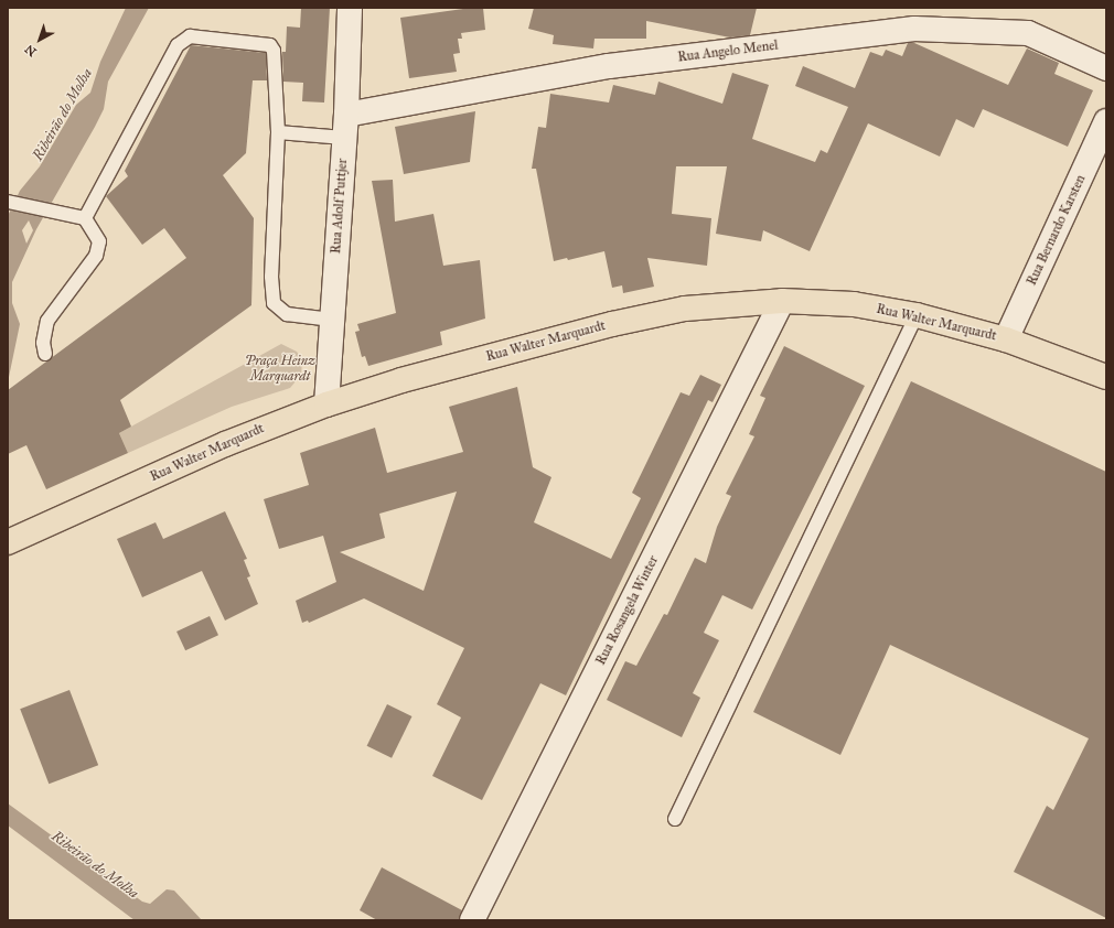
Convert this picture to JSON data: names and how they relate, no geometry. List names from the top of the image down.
{
  "streets": {
    "main road": ["Rua Walter Marquardt"],
    "street": [
      "Rua Angelo Menel",
      "Rua Adolf Puttjer",
      "Rua Bernardo Karsten",
      "Rua Rosangela Winter"
    ]
  },
  "crossings": [
    ["Rua Angelo Menel", "Rua Adolf Puttjer"],
    ["Rua Adolf Puttjer", "Rua Walter Marquardt"],
    ["Rua Bernardo Karsten", "Rua Walter Marquardt"],
    ["Rua Walter Marquardt", "Rua Rosangela Winter"]
  ],
  "water": ["Ribeirão do Molha"],
  "parks": ["Praça Heinz Marquardt"],
  "north": "bottom left"
}
